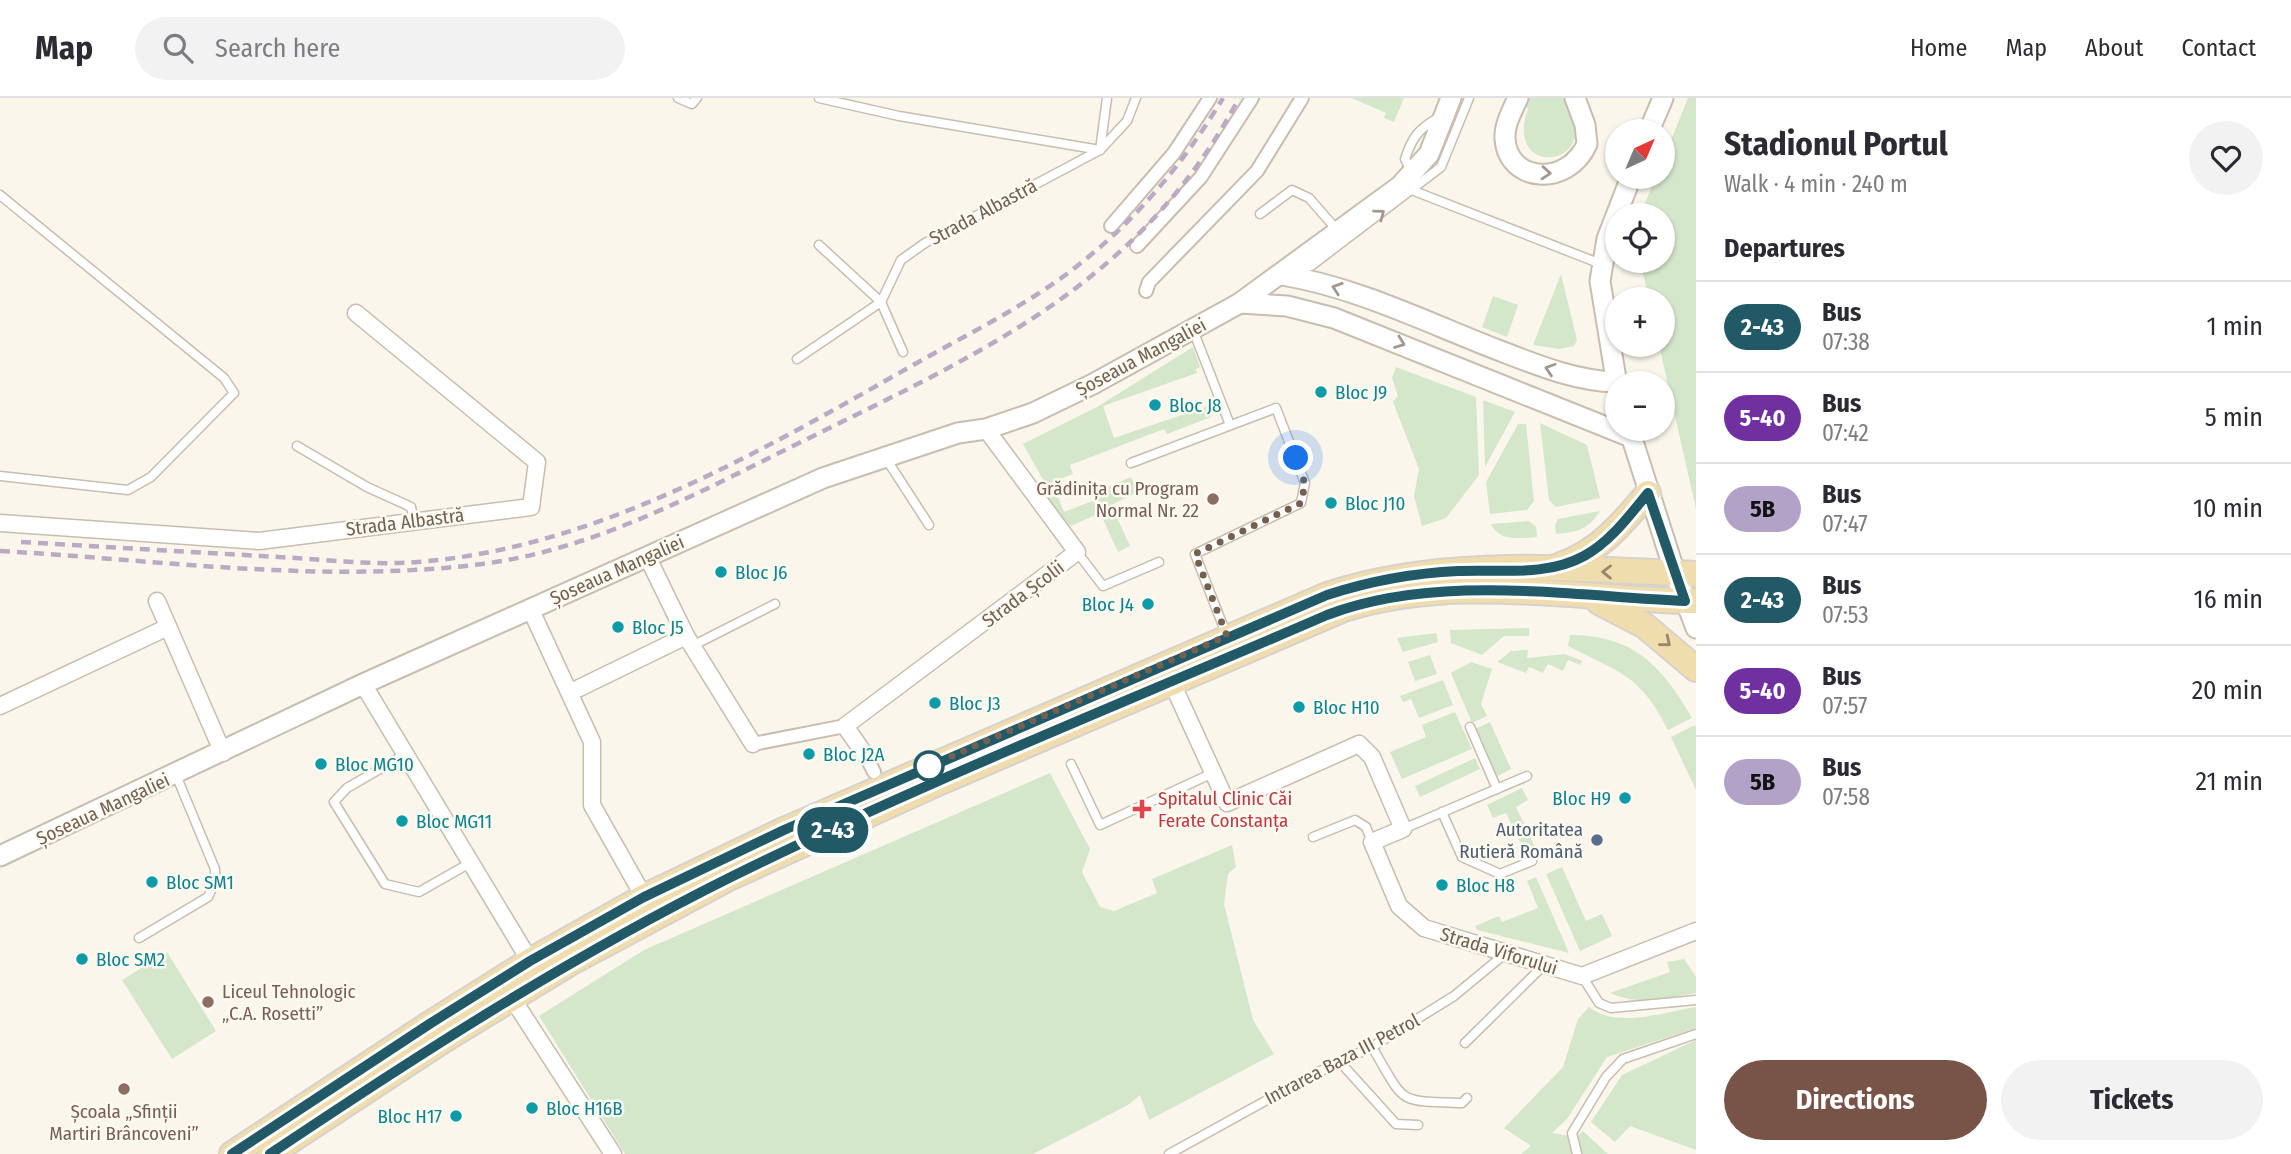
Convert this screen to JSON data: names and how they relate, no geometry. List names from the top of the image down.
{
  "streets": {
    "street": [
      "Strada Albastră",
      "Șoseaua Mangaliei",
      "Strada Școlii",
      "Strada Viforului"
    ],
    "lane": ["Intrarea Baza III Petrol"]
  },
  "crossings": [
    ["Șoseaua Mangaliei", "Strada Școlii"],
    ["Strada Viforului", "Intrarea Baza III Petrol"]
  ],
  "places": {
    "other": [
      "Bloc J9",
      "Bloc J8",
      "Grădinița cu Program Normal Nr. 22",
      "Bloc J10",
      "Bloc J6",
      "Bloc J4",
      "Bloc J5",
      "Bloc J3",
      "Bloc H10",
      "Bloc J2A",
      "Bloc MG10",
      "Bloc H9",
      "Bloc MG11",
      "Autoritatea Rutieră Română",
      "Bloc SM1",
      "Bloc H8",
      "Bloc SM2",
      "Liceul Tehnologic „C.A. Rosetti”",
      "Școala „Sfinții Martiri Brâncoveni”",
      "Bloc H16B",
      "Bloc H17"
    ],
    "health": ["Spitalul Clinic Căi Ferate Constanța"]
  },
  "lines": ["bus line 2-43"],
  "north": "top right",
  "page": {
    "header": "Map",
    "search": "Search here",
    "nav": [
      "Home",
      "Map",
      "About",
      "Contact"
    ],
    "on_map": "2-43",
    "heading": [
      ["Stadionul Portul", "Walk · 4 min · 240 m"],
      "Departures"
    ],
    "map_buttons": ["+", "−"],
    "list": [
      {
        "mark": "2-43",
        "name": "Bus",
        "note": "07:38",
        "value": "1 min"
      },
      {
        "mark": "5-40",
        "name": "Bus",
        "note": "07:42",
        "value": "5 min"
      },
      {
        "mark": "5B",
        "name": "Bus",
        "note": "07:47",
        "value": "10 min"
      },
      {
        "mark": "2-43",
        "name": "Bus",
        "note": "07:53",
        "value": "16 min"
      },
      {
        "mark": "5-40",
        "name": "Bus",
        "note": "07:57",
        "value": "20 min"
      },
      {
        "mark": "5B",
        "name": "Bus",
        "note": "07:58",
        "value": "21 min"
      }
    ],
    "buttons": ["Directions", "Tickets"]
  }
}
